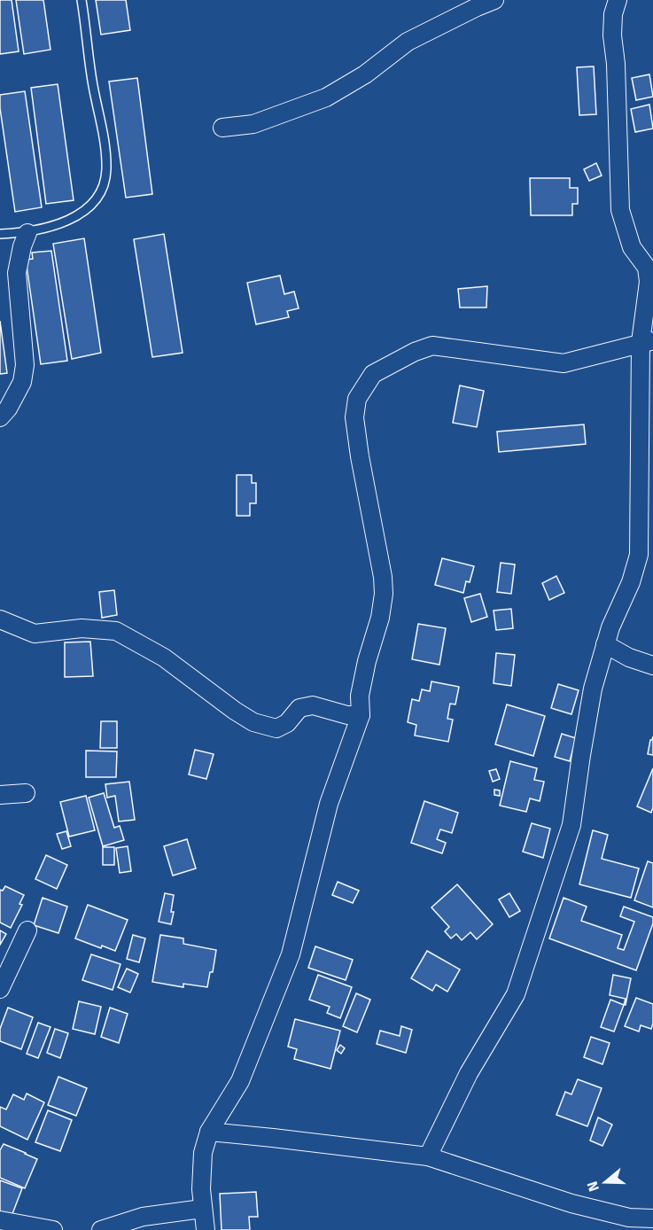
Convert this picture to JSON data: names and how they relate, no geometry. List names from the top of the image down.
{
  "north": "left"
}
